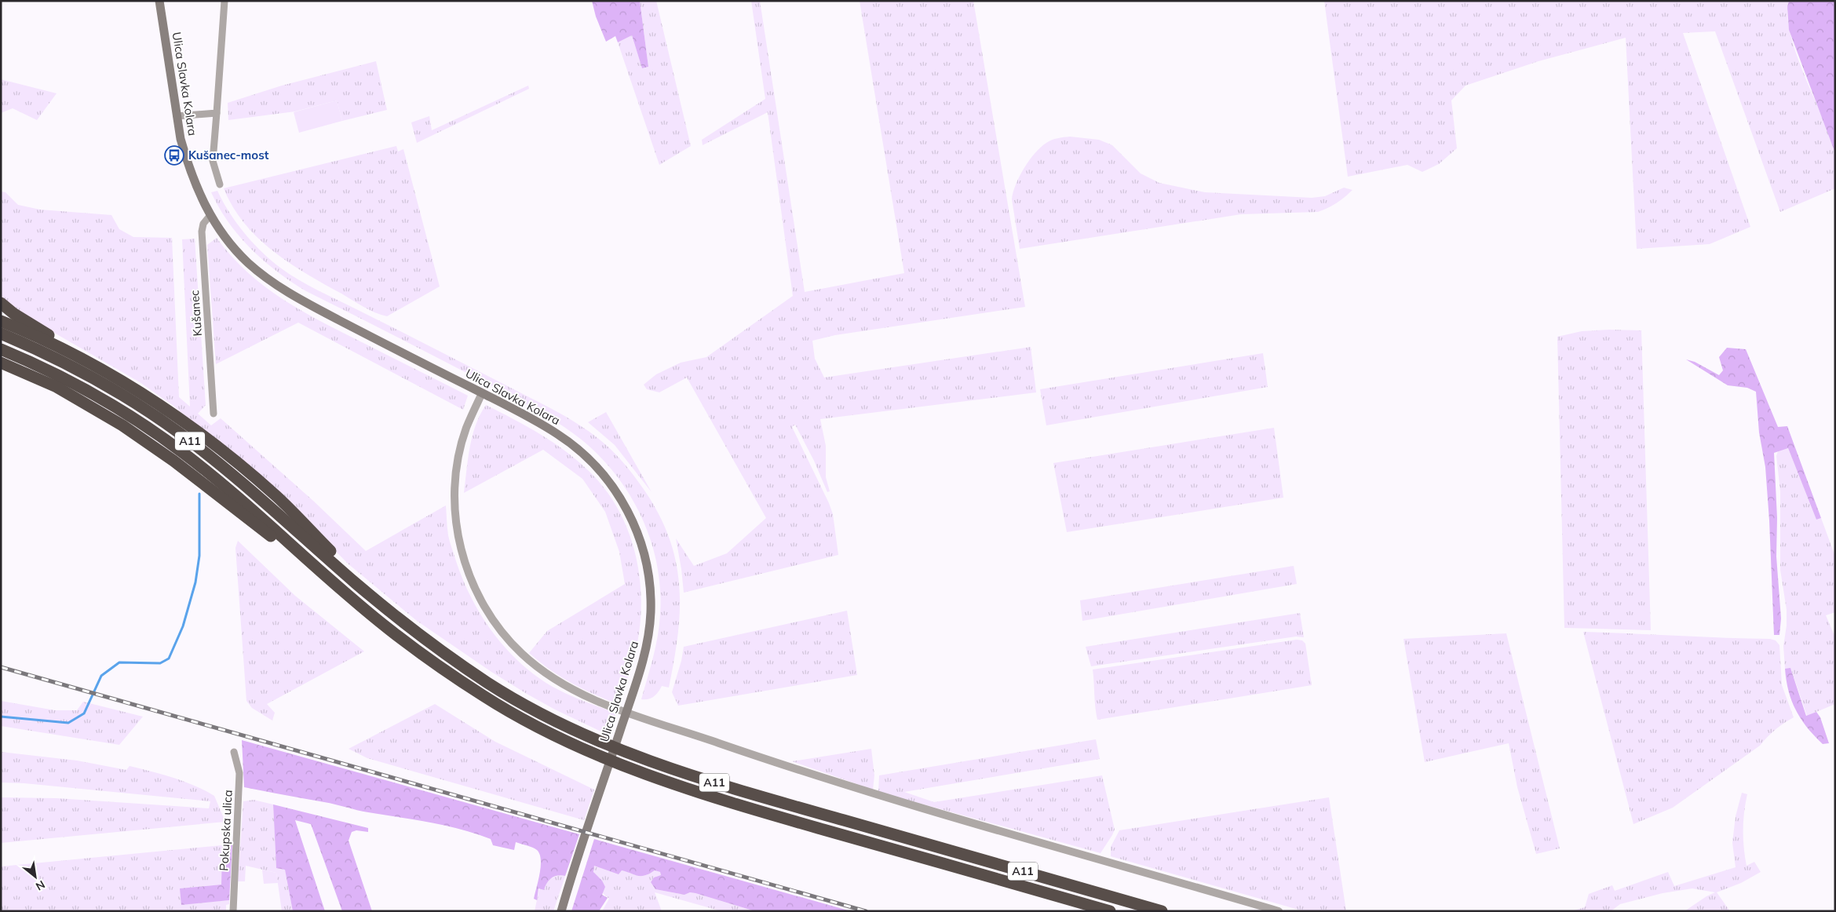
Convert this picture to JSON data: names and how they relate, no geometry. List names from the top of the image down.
{
  "streets": {
    "highway": ["A11"],
    "main road": ["Ulica Slavka Kolara"],
    "street": ["Kušanec", "Pokupska ulica"]
  },
  "crossings": [
    ["Ulica Slavka Kolara", "Kušanec"]
  ],
  "places": {
    "bus stop": ["Kušanec-most"]
  },
  "north": "bottom right"
}
